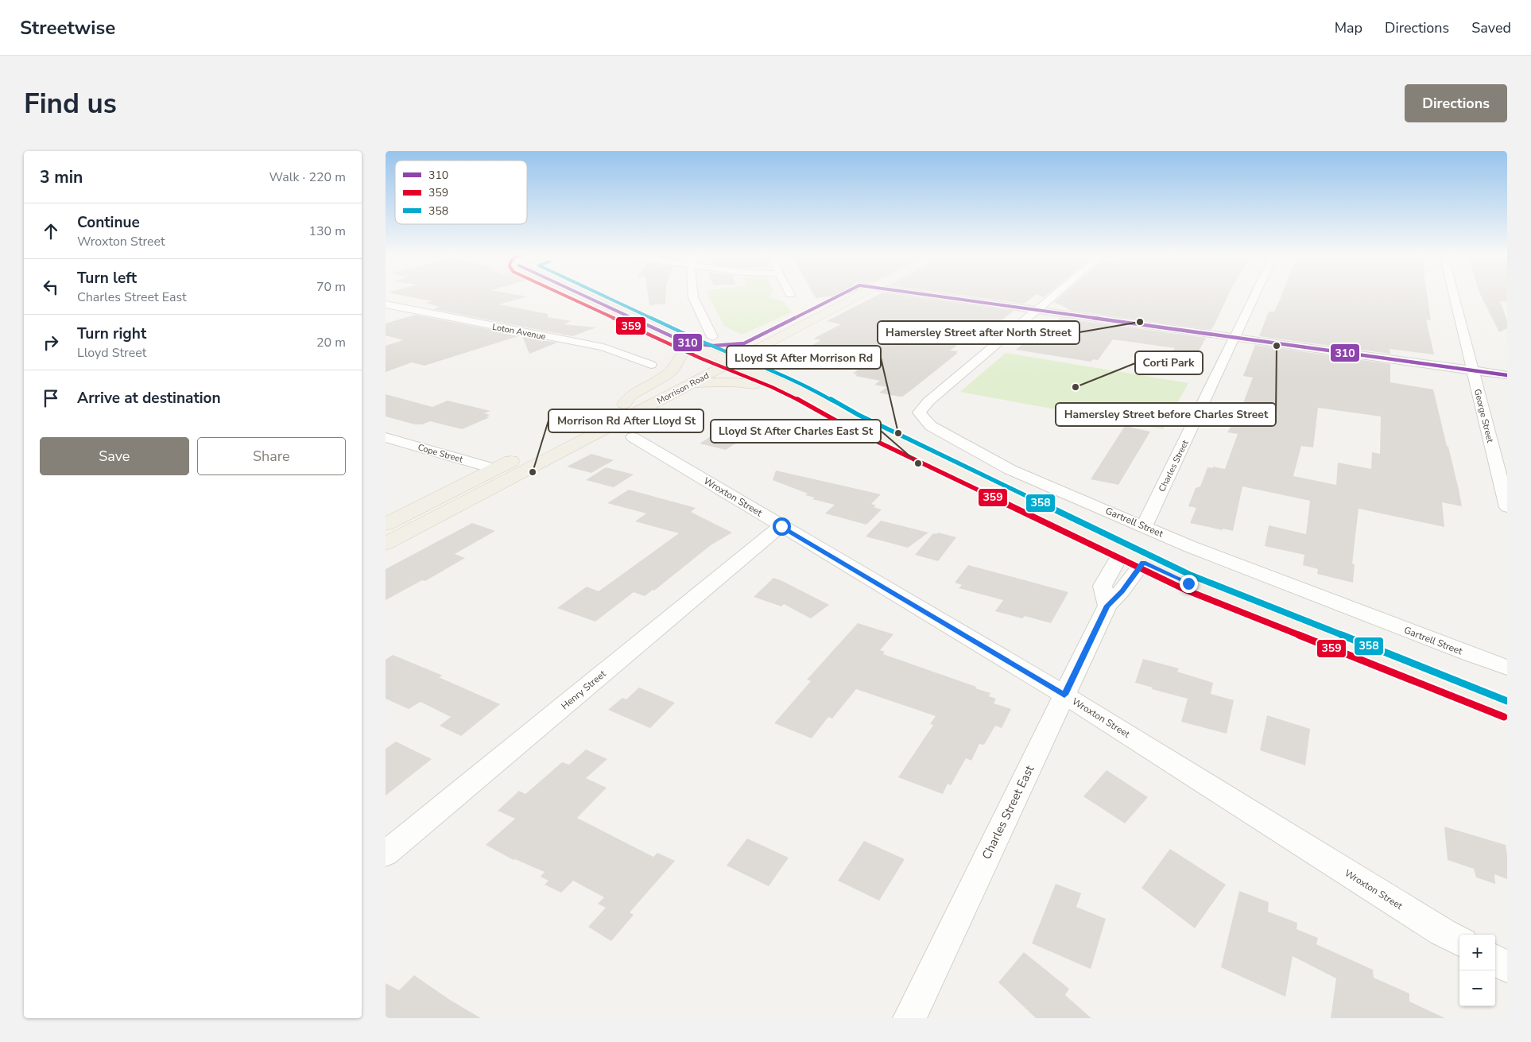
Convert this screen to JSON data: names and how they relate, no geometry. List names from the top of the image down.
{
  "streets": {
    "main road": ["Morrison Road"],
    "street": [
      "Loton Avenue",
      "George Street",
      "Cope Street",
      "Charles Street",
      "Wroxton Street",
      "Gartrell Street",
      "Henry Street",
      "Charles Street East"
    ]
  },
  "crossings": [
    ["Morrison Road", "Cope Street"],
    ["Charles Street", "Gartrell Street"],
    ["Wroxton Street", "Henry Street"],
    ["Wroxton Street", "Charles Street East"]
  ],
  "places": [
    "Hamersley Street after North Street",
    "Hamersley Street before Charles Street",
    "Corti Park",
    "Lloyd St After Morrison Rd",
    "Lloyd St After Charles East St",
    "Morrison Rd After Lloyd St"
  ],
  "lines": ["transit line 310", "transit line 359", "transit line 358"],
  "legend": ["310", "359", "358"],
  "page": {
    "header": "Streetwise",
    "nav": ["Map", "Directions", "Saved"],
    "buttons": [
      "Directions",
      ["Save", "Share"]
    ],
    "title": "Find us",
    "heading": ["3 min", "Walk · 220 m"],
    "list": [
      ["Continue", "Wroxton Street", "130 m"],
      ["Turn left", "Charles Street East", "70 m"],
      ["Turn right", "Lloyd Street", "20 m"],
      "Arrive at destination"
    ],
    "map_buttons": ["+", "−"]
  }
}
